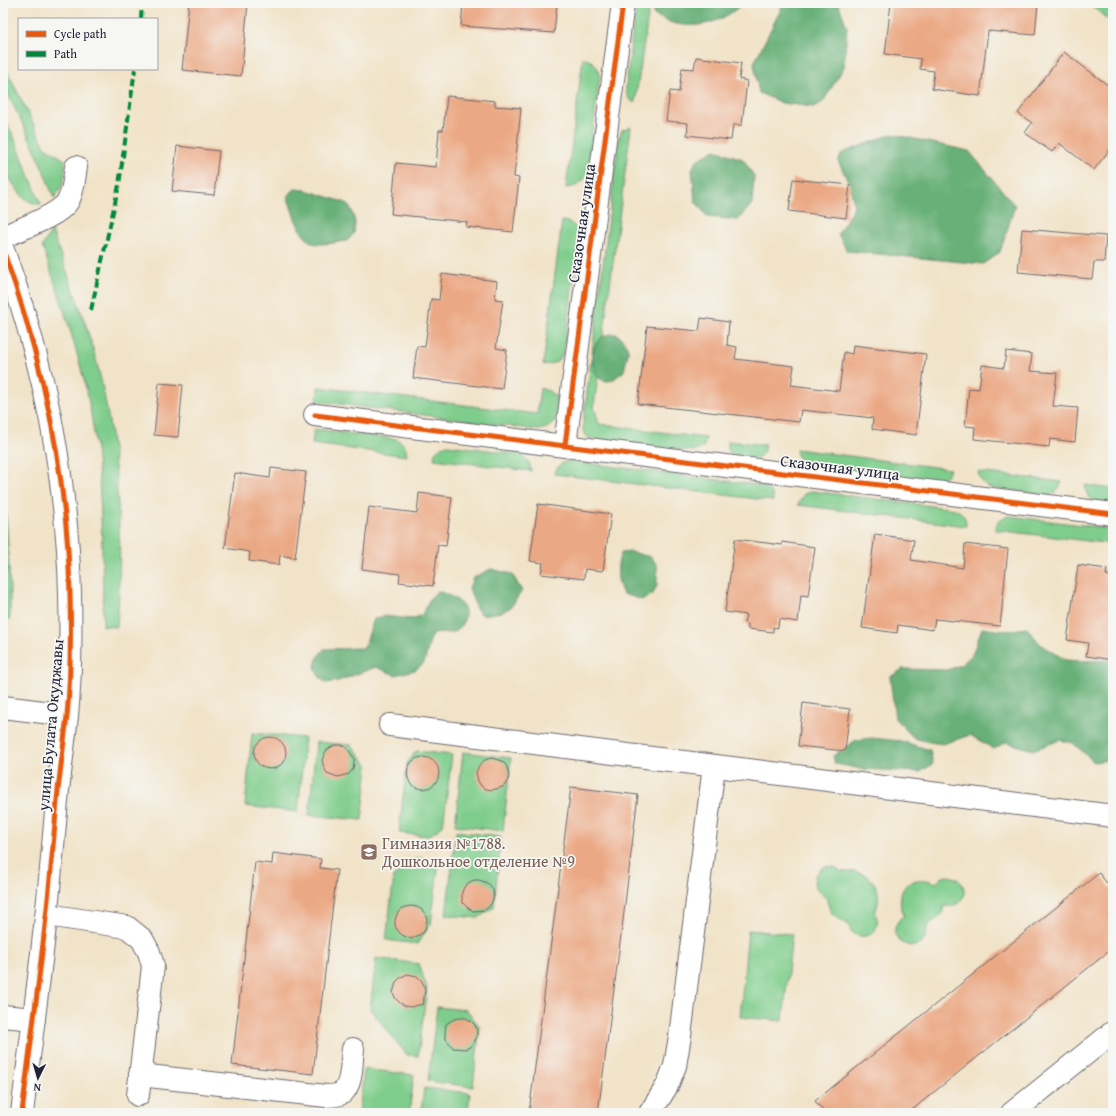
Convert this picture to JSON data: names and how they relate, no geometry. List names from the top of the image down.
{
  "streets": {
    "street": ["Сказочная улица", "улица Булата Окуджавы"]
  },
  "places": {
    "school or university": ["Гимназия №1788. Дошкольное отделение №9"]
  },
  "legend": ["Cycle path", "Path"],
  "north": "bottom"
}
